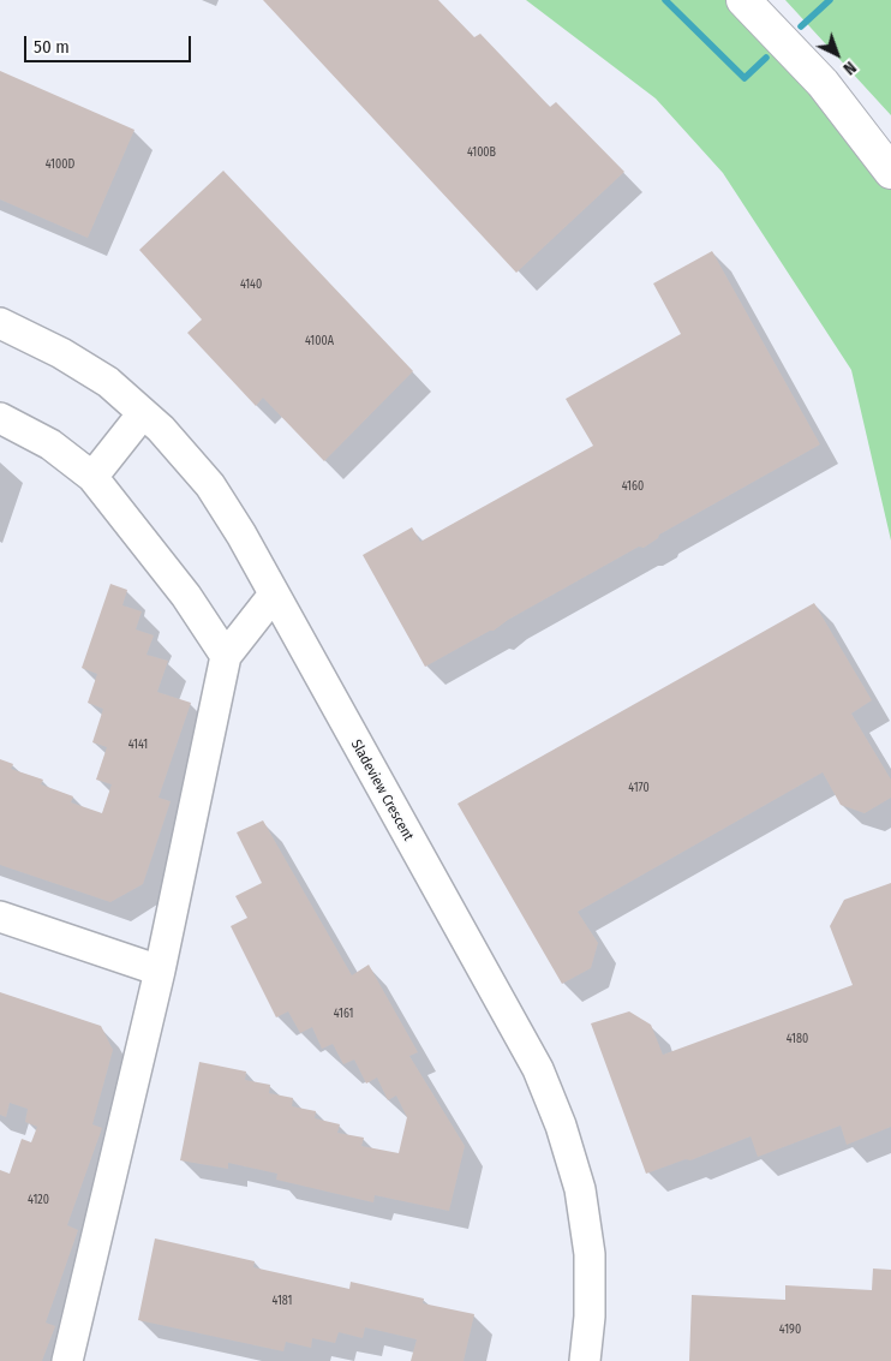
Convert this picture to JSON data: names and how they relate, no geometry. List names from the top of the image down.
{
  "streets": {
    "street": ["Sladeview Crescent"]
  },
  "house_numbers": [
    "4100B",
    "4100D",
    "4140",
    "4100A",
    "4160",
    "4141",
    "4170",
    "4161",
    "4180",
    "4120",
    "4181",
    "4190"
  ],
  "scale_bar": "50 m",
  "north": "bottom right"
}
